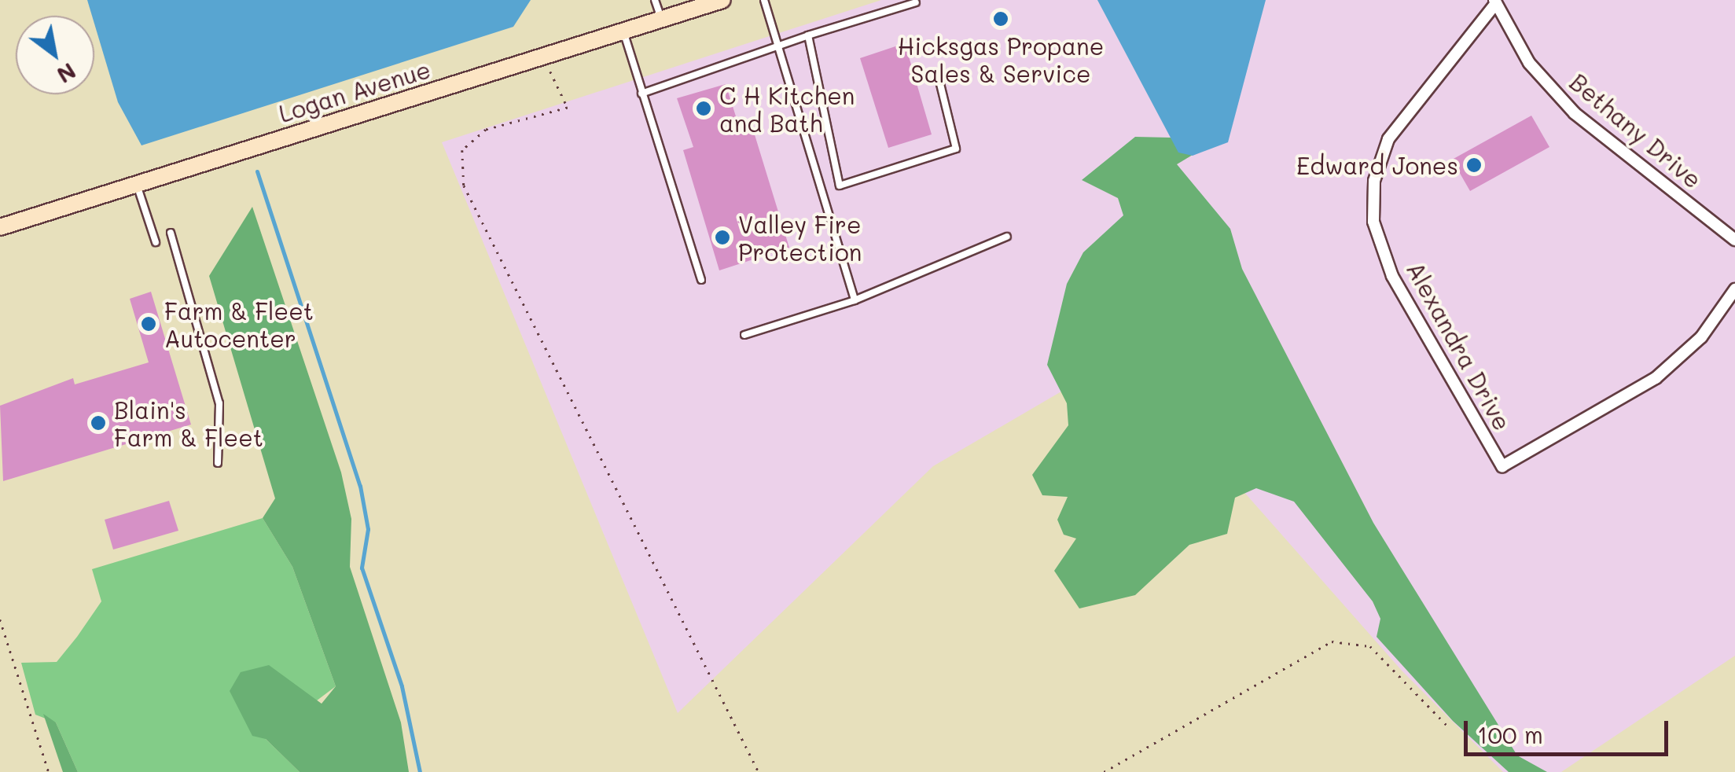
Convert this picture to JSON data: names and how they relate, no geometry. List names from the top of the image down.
{
  "streets": {
    "main road": ["Logan Avenue"],
    "street": ["Bethany Drive", "Alexandra Drive"]
  },
  "crossings": [
    ["Bethany Drive", "Alexandra Drive"]
  ],
  "places": [
    "Hicksgas Propane Sales & Service",
    "C H Kitchen and Bath",
    "Edward Jones",
    "Valley Fire Protection",
    "Farm & Fleet Autocenter",
    "Blain's Farm & Fleet"
  ],
  "scale_bar": "100 m",
  "north": "bottom right"
}
